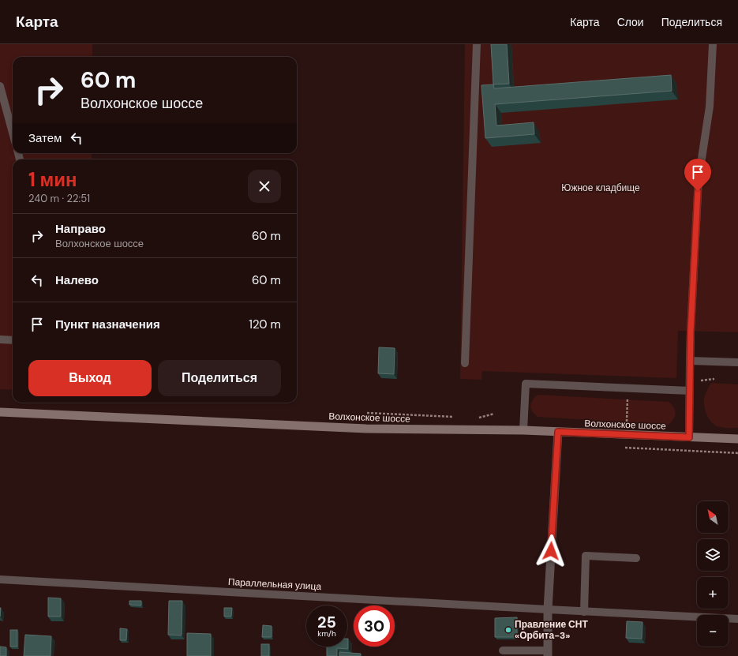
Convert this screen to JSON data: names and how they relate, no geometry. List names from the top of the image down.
{
  "streets": {
    "main road": ["Волхонское шоссе"],
    "lane": ["Параллельная улица"]
  },
  "parks": ["Южное кладбище"],
  "places": ["Правление СНТ «Орбита-3»"],
  "north": "top left",
  "page": {
    "header": "Карта",
    "nav": ["Карта", "Слои", "Поделиться"],
    "turn": ["60 m", "Волхонское шоссе"],
    "then": "Затем",
    "heading": ["1 мин", "240 m · 22:51"],
    "list": [
      {
        "name": "Направо",
        "note": "Волхонское шоссе",
        "value": "60 m"
      },
      {
        "name": "Налево",
        "value": "60 m"
      },
      {
        "name": "Пункт назначения",
        "value": "120 m"
      }
    ],
    "buttons": ["Выход", "Поделиться"],
    "map_buttons": ["+", "−"],
    "speed": "25 km/h",
    "limit": "30"
  }
}
